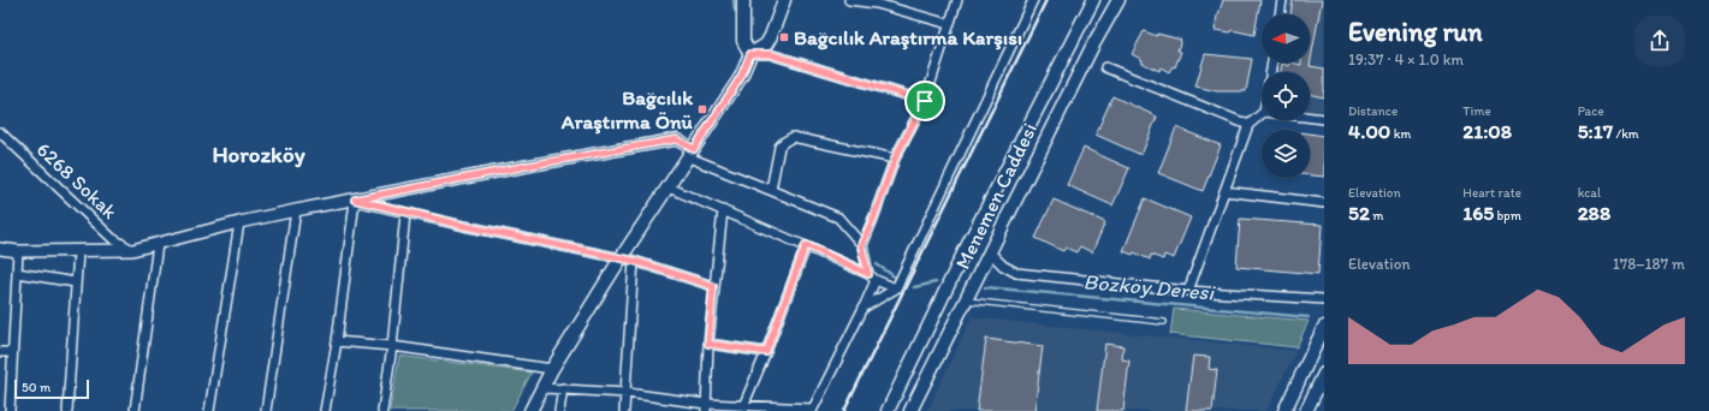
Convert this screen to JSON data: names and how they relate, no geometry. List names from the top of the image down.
{
  "streets": {
    "main road": ["Menemen Caddesi"],
    "street": ["6268 Sokak"]
  },
  "districts": ["Horozköy"],
  "water": ["Bozköy Deresi"],
  "places": {
    "transit": ["Bağcılık Araştırma Karşısı", "Bağcılık Araştırma Önü"]
  },
  "scale_bar": "50 m",
  "north": "left",
  "page": {
    "heading": ["Evening run", "19:37 · 4 × 1.0 km"],
    "stats": [
      ["Distance", "4.00 km"],
      ["Time", "21:08"],
      ["Pace", "5:17 /km"],
      ["Elevation", "52 m"],
      ["Heart rate", "165 bpm"],
      ["kcal", "288"]
    ],
    "chart": ["Elevation", "178–187 m"],
    "scale": "50 m"
  }
}
